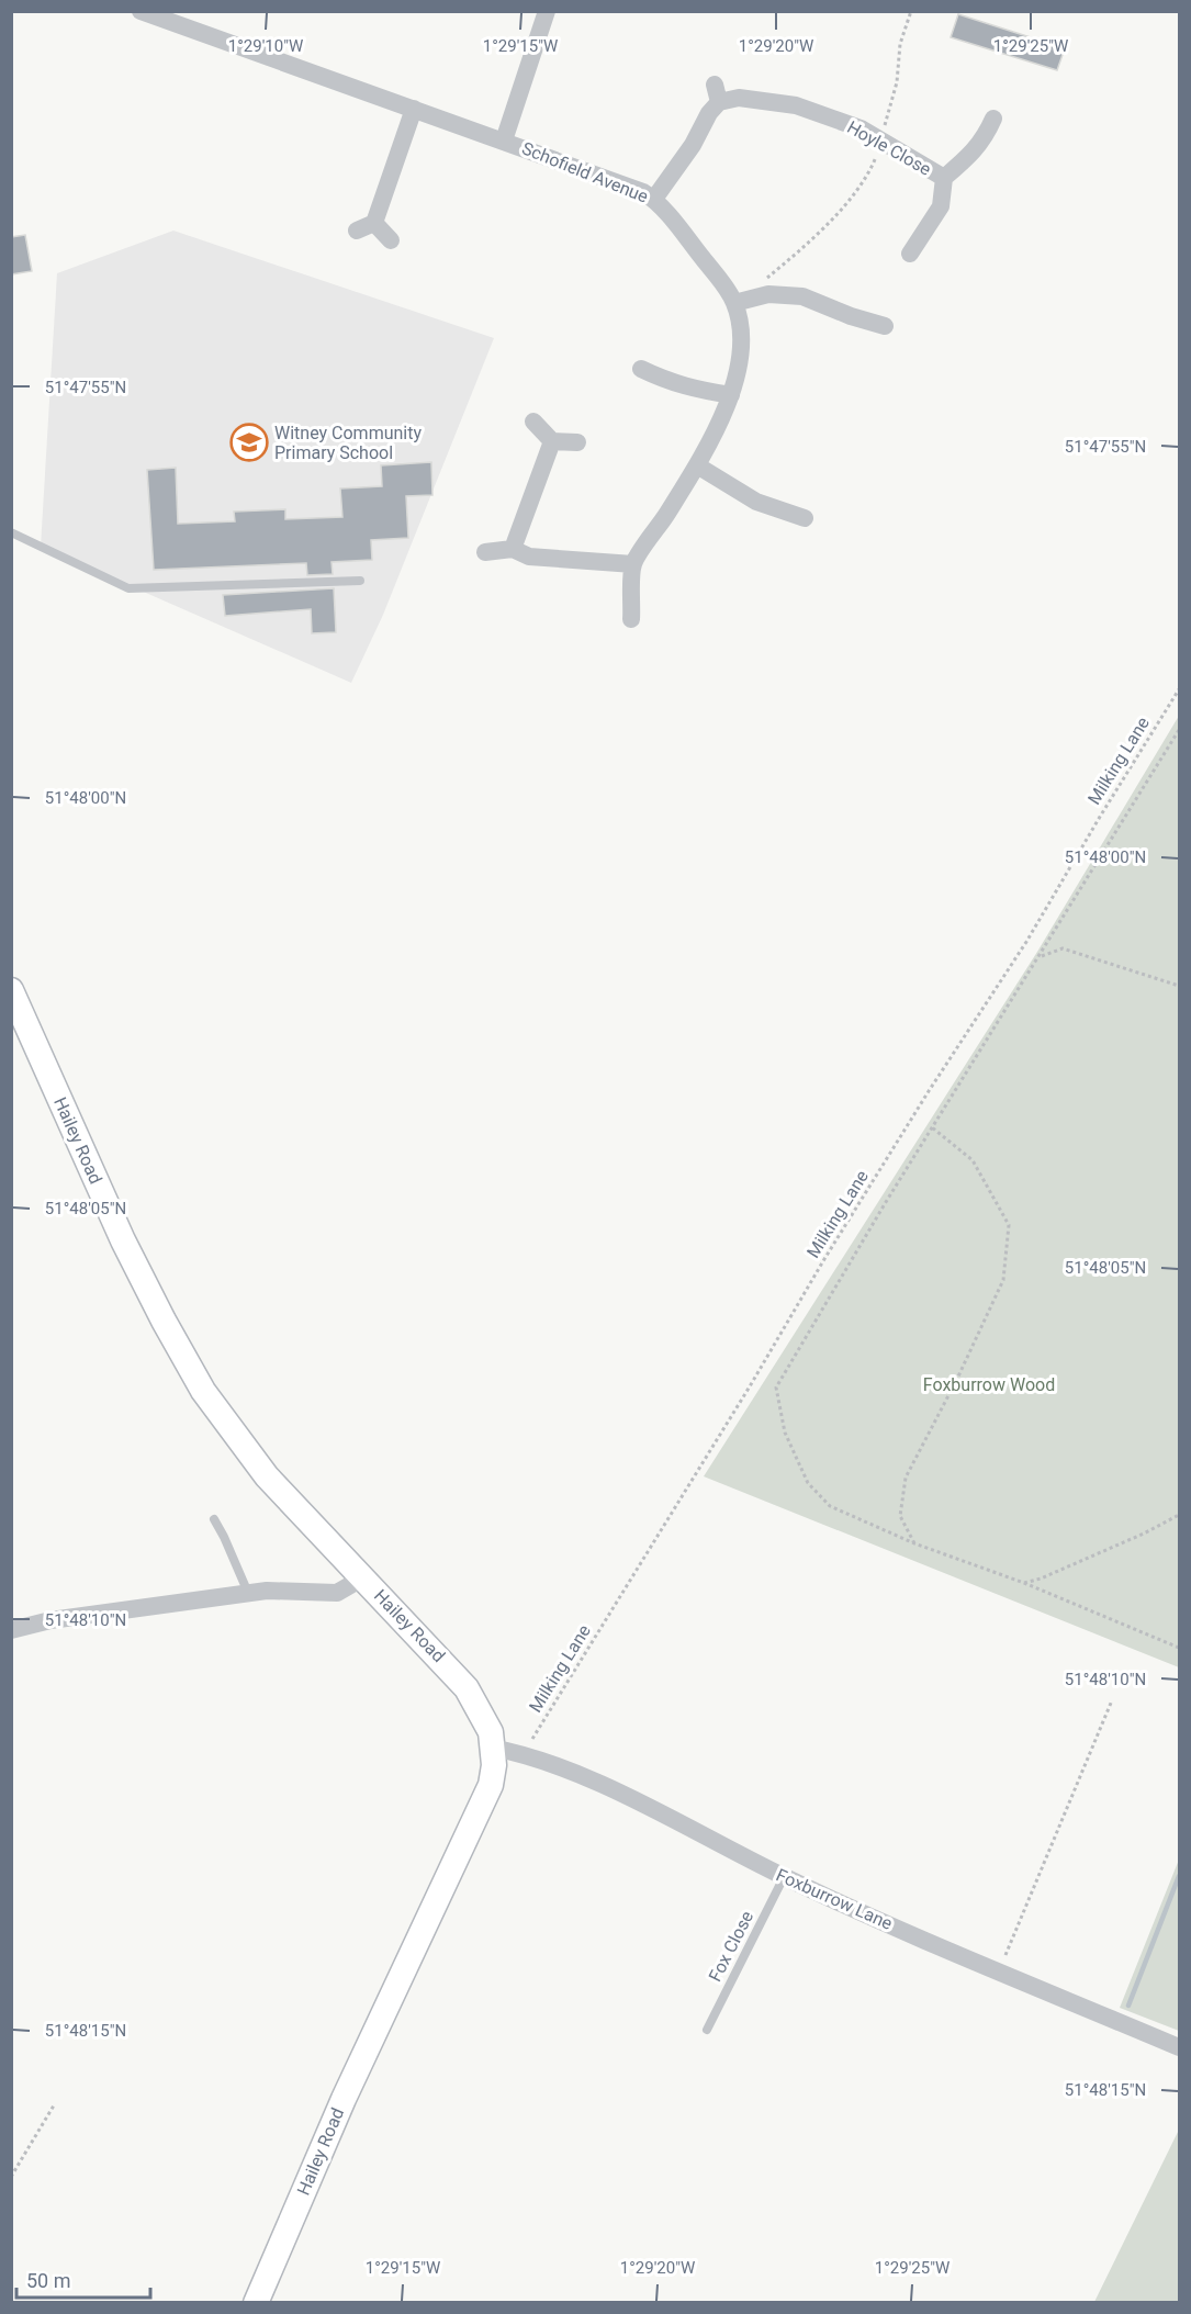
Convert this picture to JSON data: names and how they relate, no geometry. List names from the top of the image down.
{
  "streets": {
    "main road": ["Hailey Road"],
    "street": ["Hoyle Close", "Schofield Avenue", "Foxburrow Lane"],
    "lane": ["Fox Close"],
    "path": ["Milking Lane"]
  },
  "crossings": [
    ["Hoyle Close", "Schofield Avenue"],
    ["Milking Lane", "Foxburrow Lane"],
    ["Hailey Road", "Foxburrow Lane"],
    ["Foxburrow Lane", "Fox Close"]
  ],
  "parks": ["Foxburrow Wood"],
  "places": {
    "school or university": ["Witney Community Primary School"]
  },
  "scale_bar": "50 m",
  "coordinates": [
    "1°29'10\"W",
    "1°29'15\"W",
    "1°29'20\"W",
    "1°29'25\"W",
    "51°47'55\"N",
    "51°48'00\"N",
    "51°48'05\"N",
    "51°48'10\"N",
    "51°48'15\"N"
  ]
}
